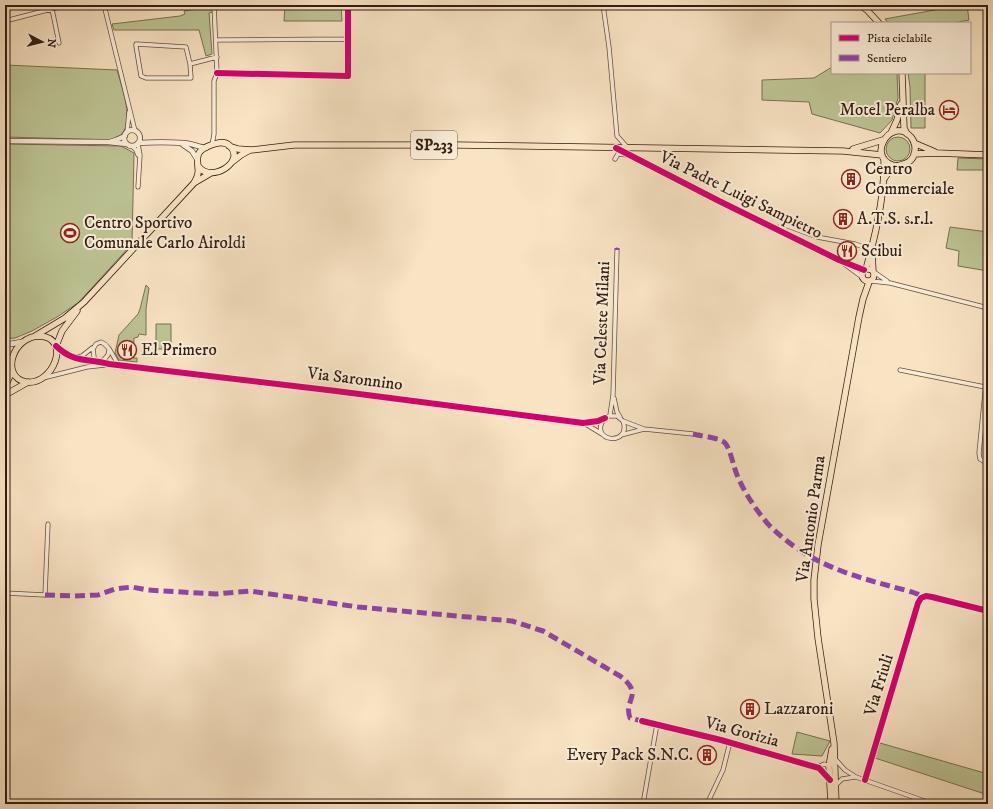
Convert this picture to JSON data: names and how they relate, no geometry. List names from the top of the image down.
{
  "streets": {
    "main road": ["SP233", "Via Antonio Parma"],
    "street": [
      "Via Padre Luigi Sampietro",
      "Via Celeste Milani",
      "Via Saronnino",
      "Via Friuli",
      "Via Gorizia"
    ]
  },
  "crossings": [
    ["SP233", "Via Padre Luigi Sampietro"],
    ["SP233", "Via Saronnino"],
    ["Via Padre Luigi Sampietro", "Via Antonio Parma"],
    ["Via Antonio Parma", "Via Gorizia"]
  ],
  "places": {
    "hotel": ["Motel Peralba"],
    "building": [
      "Centro Commerciale",
      "A.T.S. s.r.l.",
      "Lazzaroni",
      "Every Pack S.N.C."
    ],
    "sports": ["Centro Sportivo Comunale Carlo Airoldi"],
    "restaurant": ["Scibui", "El Primero"]
  },
  "legend": ["Pista ciclabile", "Sentiero"],
  "north": "right"
}
